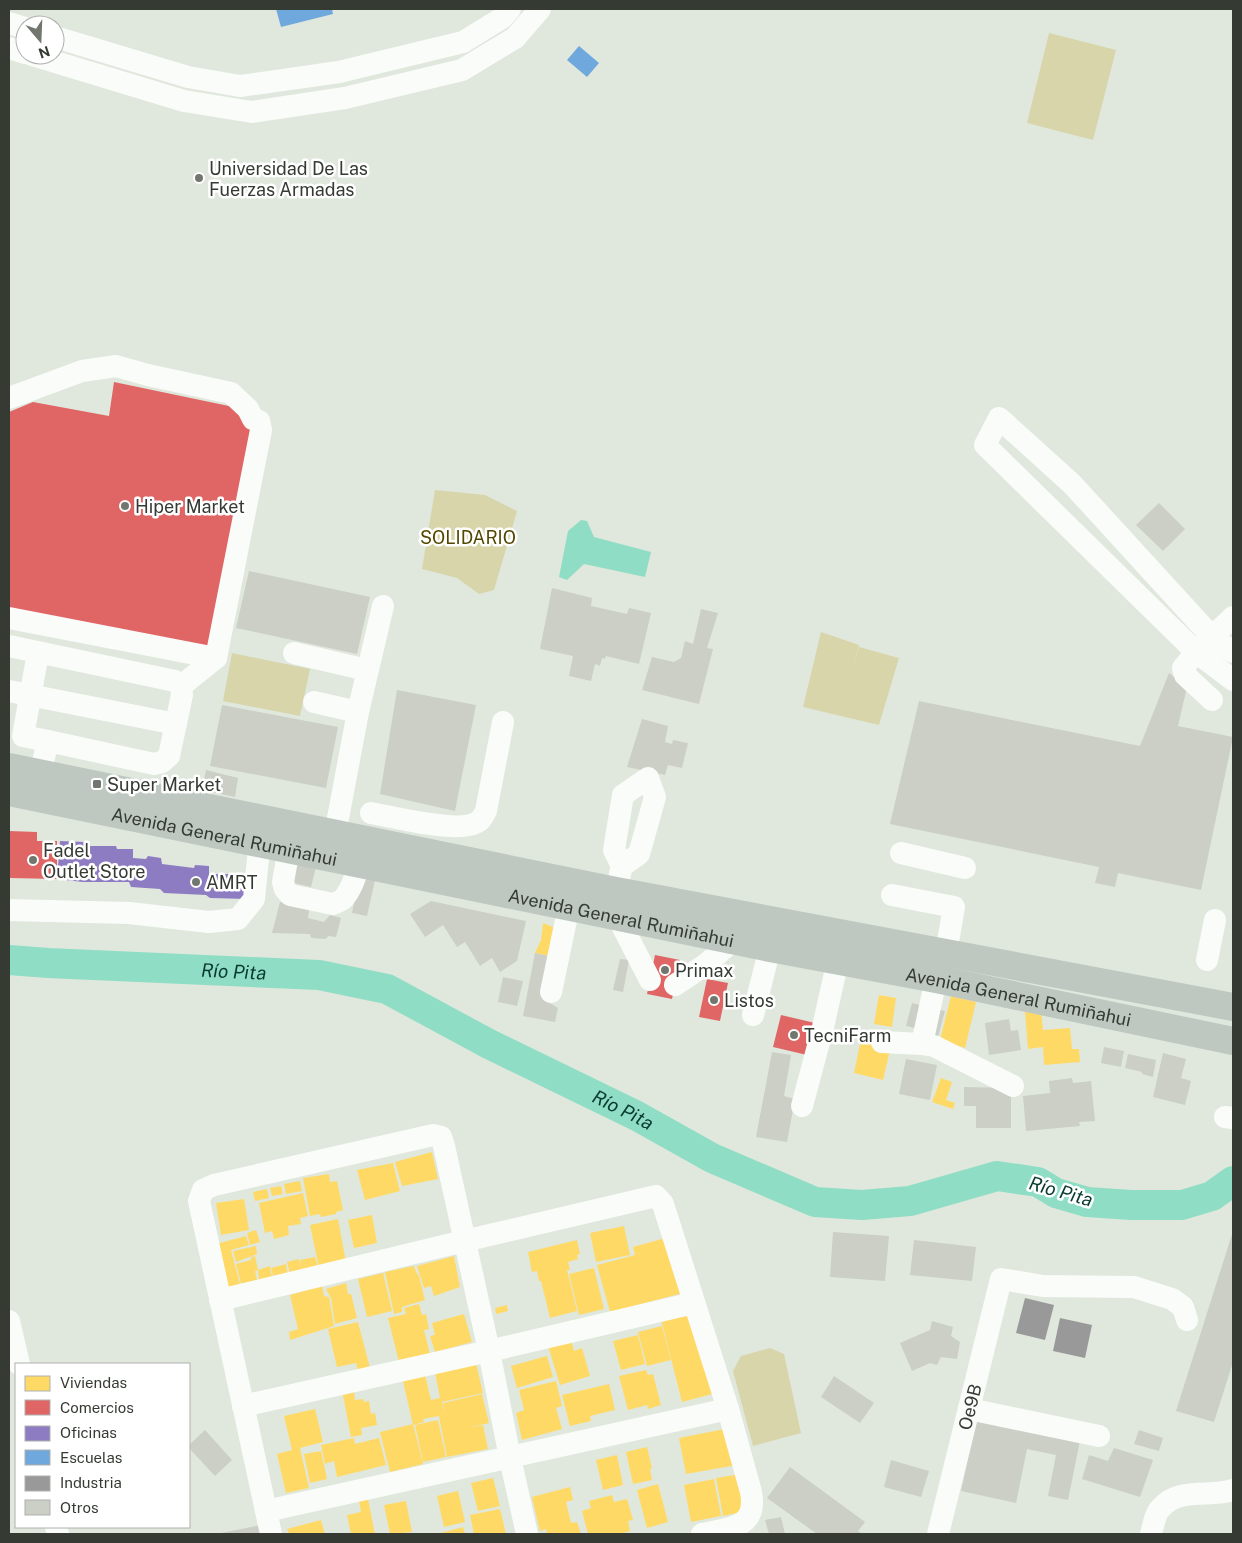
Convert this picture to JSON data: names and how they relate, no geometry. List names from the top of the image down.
{
  "streets": {
    "highway": ["Avenida General Rumiñahui"],
    "street": ["Oe9B"]
  },
  "water": ["Río Pita"],
  "parks": ["SOLIDARIO"],
  "places": {
    "other": [
      "Universidad De Las Fuerzas Armadas",
      "Hiper Market",
      "Fadel Outlet Store",
      "AMRT",
      "Primax",
      "Listos",
      "TecniFarm"
    ],
    "transit": ["Super Market"]
  },
  "legend": [
    "Viviendas",
    "Comercios",
    "Oficinas",
    "Escuelas",
    "Industria",
    "Otros"
  ],
  "north": "bottom"
}
